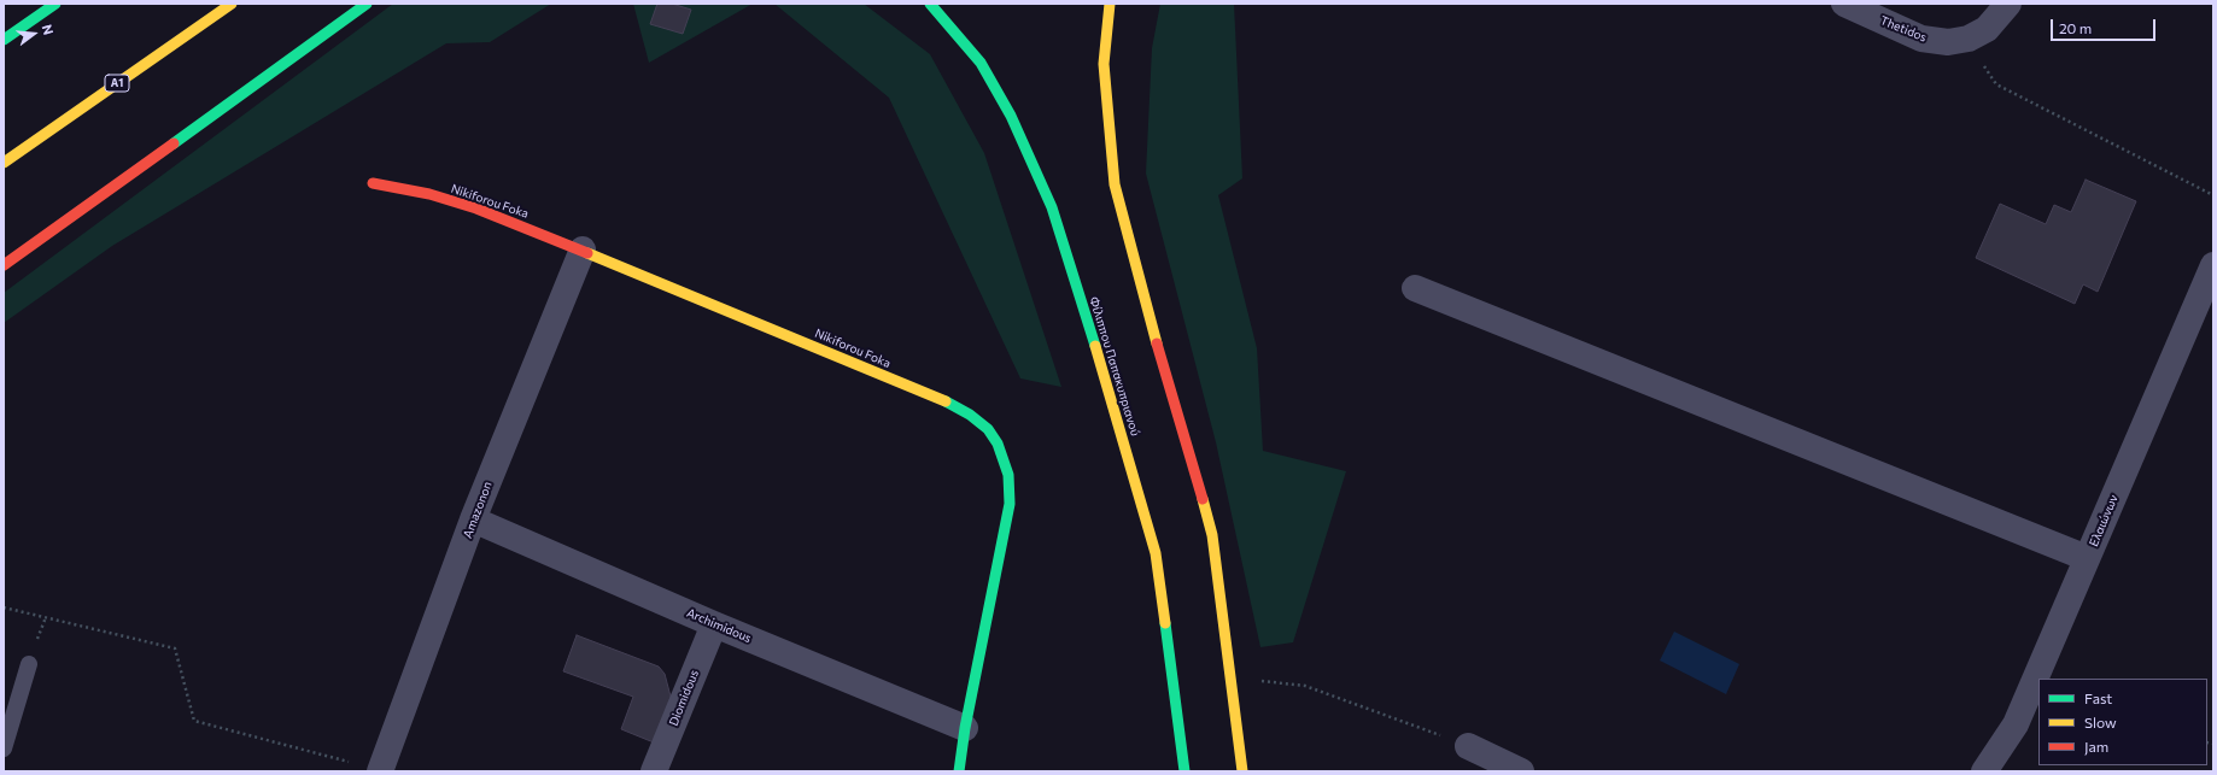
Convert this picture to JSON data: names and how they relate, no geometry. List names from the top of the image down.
{
  "streets": {
    "main road": ["A1", "Nikiforou Foka", "Φίλιππου Παπακυπριανού"],
    "street": [
      "Thetidos",
      "Amazonon",
      "Ελαιώνων",
      "Archimidous",
      "Diomidous"
    ]
  },
  "crossings": [
    ["Nikiforou Foka", "Amazonon"],
    ["Nikiforou Foka", "Archimidous"],
    ["Amazonon", "Archimidous"],
    ["Archimidous", "Diomidous"]
  ],
  "legend": ["Fast", "Slow", "Jam"],
  "scale_bar": "20 m",
  "north": "right"
}
